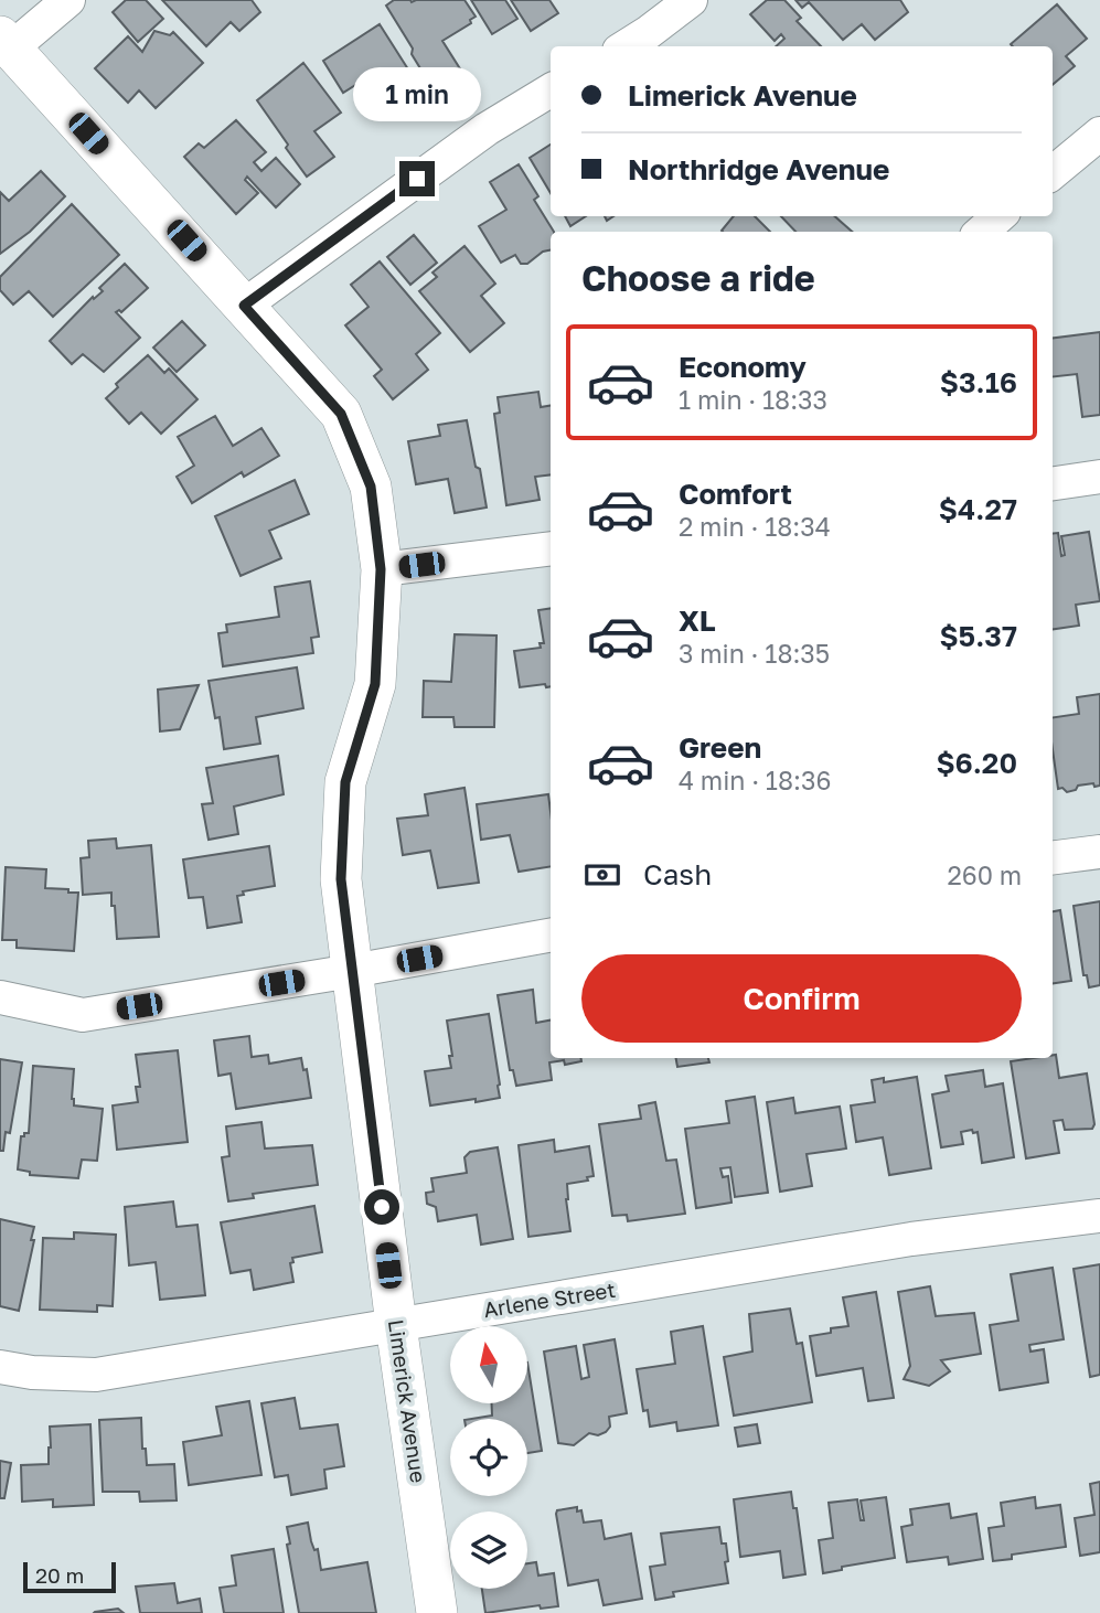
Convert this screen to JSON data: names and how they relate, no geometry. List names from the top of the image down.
{
  "streets": {
    "street": ["Arlene Street", "Limerick Avenue"]
  },
  "crossings": [
    ["Arlene Street", "Limerick Avenue"]
  ],
  "scale_bar": "20 m",
  "north": "top",
  "page": {
    "banner": ["Limerick Avenue", "Northridge Avenue"],
    "bubble": "1 min",
    "heading": "Choose a ride",
    "list": [
      {
        "name": "Economy",
        "note": "1 min · 18:33",
        "value": "$3.16"
      },
      {
        "name": "Comfort",
        "note": "2 min · 18:34",
        "value": "$4.27"
      },
      {
        "name": "XL",
        "note": "3 min · 18:35",
        "value": "$5.37"
      },
      {
        "name": "Green",
        "note": "4 min · 18:36",
        "value": "$6.20"
      }
    ],
    "pay": ["Cash", "260 m"],
    "buttons": "Confirm",
    "scale": "20 m"
  }
}
